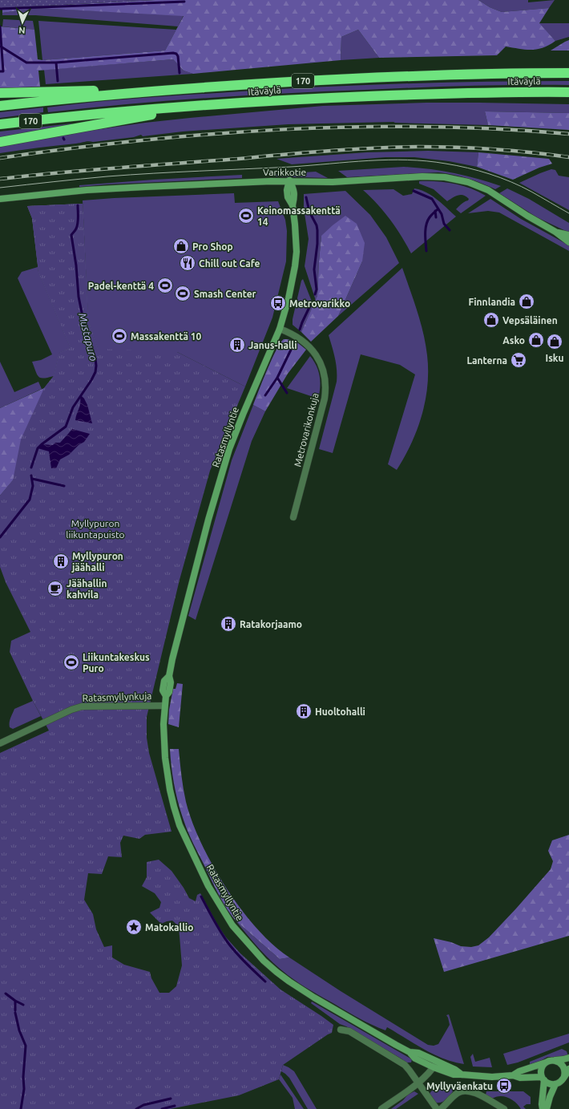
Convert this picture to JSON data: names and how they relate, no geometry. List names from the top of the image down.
{
  "streets": {
    "highway": ["170", "Itäväylä"],
    "street": [
      "Varikkotie",
      "Metrovarikonkuja",
      "Ratasmyllyntie",
      "Ratasmyllynkuja"
    ]
  },
  "crossings": [
    ["Varikkotie", "Ratasmyllyntie"],
    ["Metrovarikonkuja", "Ratasmyllyntie"],
    ["Ratasmyllyntie", "Ratasmyllynkuja"]
  ],
  "water": ["Mustapuro"],
  "parks": ["Myllypuron liikuntapuisto"],
  "places": {
    "sports": [
      "Keinomassakenttä 14",
      "Padel-kenttä 4",
      "Smash Center",
      "Massakenttä 10",
      "Liikuntakeskus Puro"
    ],
    "shop": [
      "Pro Shop",
      "Finnlandia",
      "Vepsäläinen",
      "Asko",
      "Isku"
    ],
    "restaurant": ["Chill out Cafe"],
    "bus stop": ["Metrovarikko", "Myllyväenkatu"],
    "building": [
      "Janus-halli",
      "Myllypuron jäähalli",
      "Ratakorjaamo",
      "Huoltohalli"
    ],
    "supermarket": ["Lanterna"],
    "cafe": ["Jäähallin kahvila"],
    "place": ["Matokallio"]
  },
  "north": "bottom"
}
